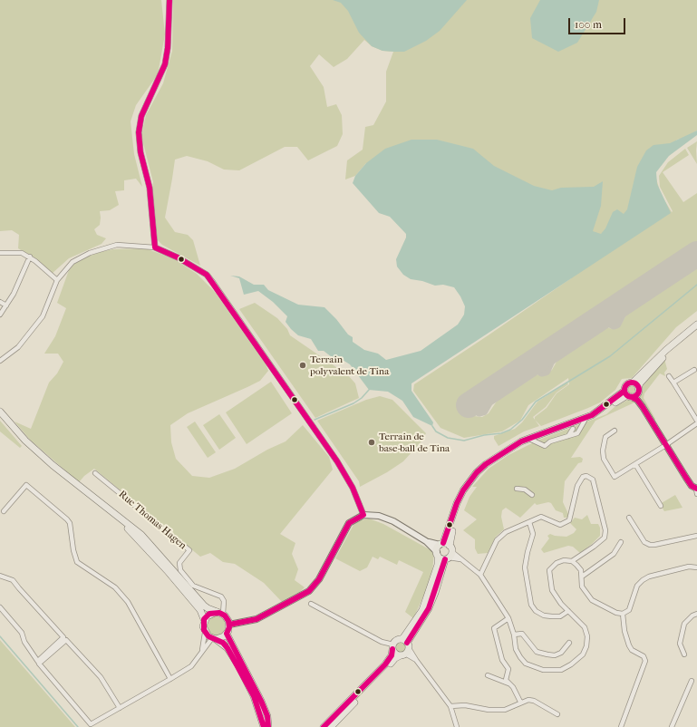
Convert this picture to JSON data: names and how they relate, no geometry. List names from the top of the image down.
{
  "streets": {
    "street": ["Rue Thomas Hagen"]
  },
  "places": ["Terrain polyvalent de Tina", "Terrain de base-ball de Tina"],
  "scale_bar": "100 m"
}
